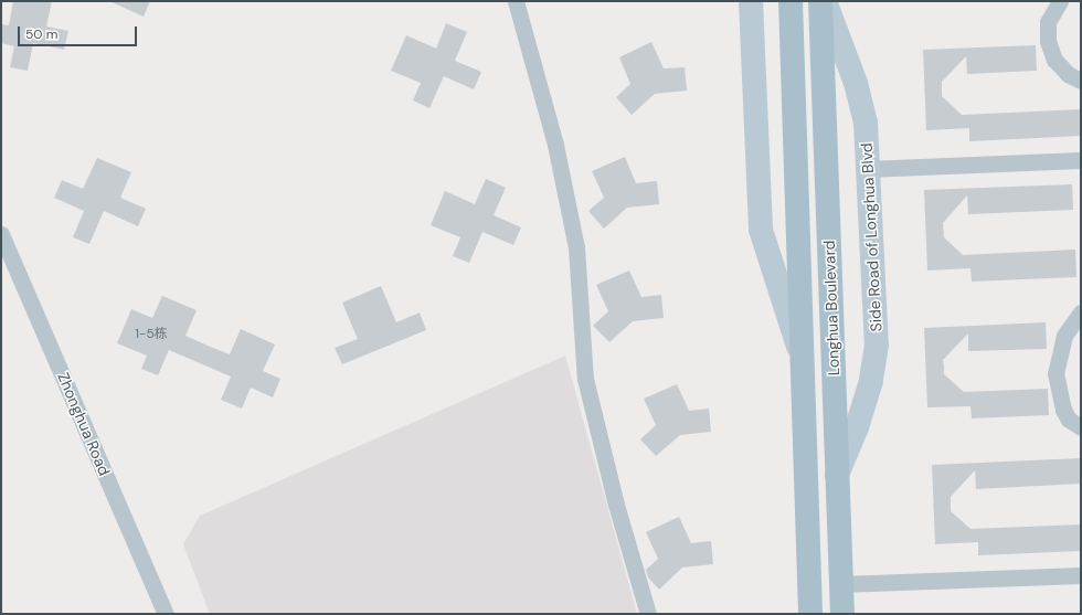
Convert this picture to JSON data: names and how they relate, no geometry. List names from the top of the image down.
{
  "streets": {
    "main road": ["Side Road of Longhua Blvd", "Longhua Boulevard"],
    "street": ["Zhonghua Road"]
  },
  "crossings": [
    ["Side Road of Longhua Blvd", "Longhua Boulevard"]
  ],
  "house_numbers": ["1-5栋"],
  "scale_bar": "50 m"
}
